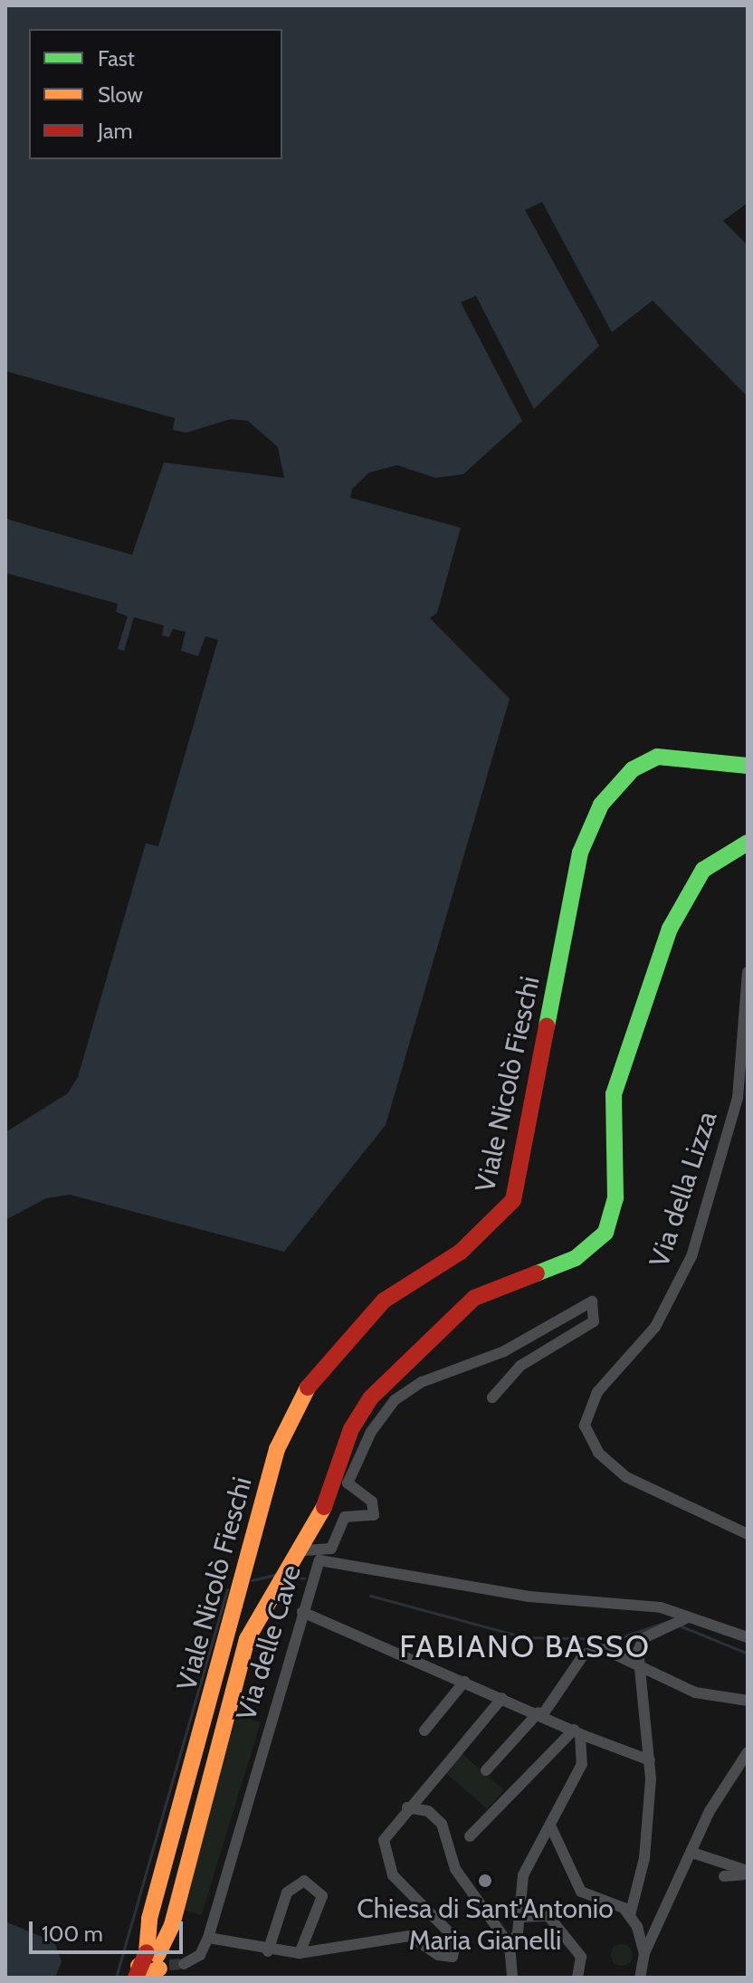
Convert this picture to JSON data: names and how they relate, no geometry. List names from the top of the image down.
{
  "streets": {
    "main road": ["Viale Nicolò Fieschi"],
    "street": ["Via della Lizza", "Via delle Cave"]
  },
  "districts": ["FABIANO BASSO"],
  "places": ["Chiesa di Sant'Antonio Maria Gianelli"],
  "legend": ["Fast", "Slow", "Jam"],
  "scale_bar": "100 m"
}
